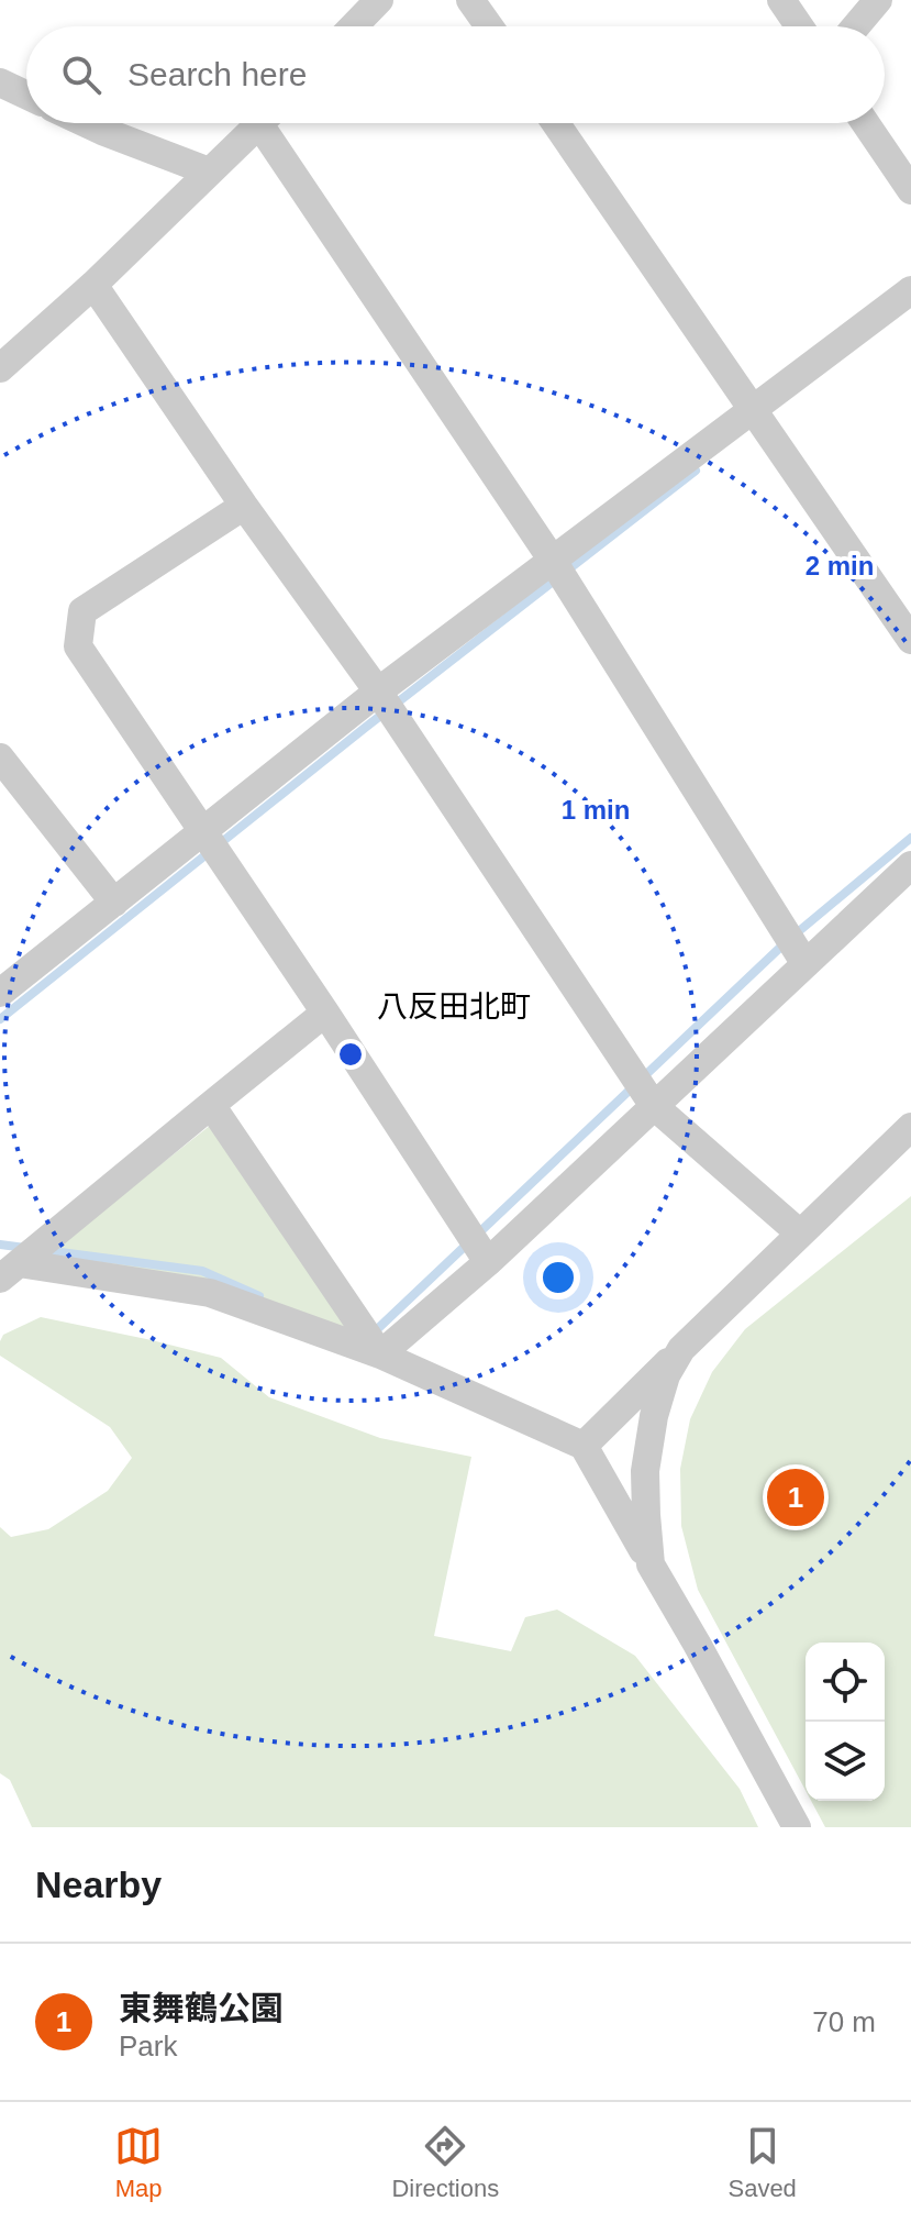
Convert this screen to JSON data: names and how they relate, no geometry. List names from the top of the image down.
{
  "districts": ["八反田北町"],
  "page": {
    "search": "Search here",
    "pins": "1",
    "heading": "Nearby",
    "list": [
      {
        "mark": "1",
        "name": "東舞鶴公園",
        "note": "Park",
        "value": "70 m"
      }
    ],
    "nav": ["Map", "Directions", "Saved"]
  },
  "rings": ["2 min", "1 min"]
}
